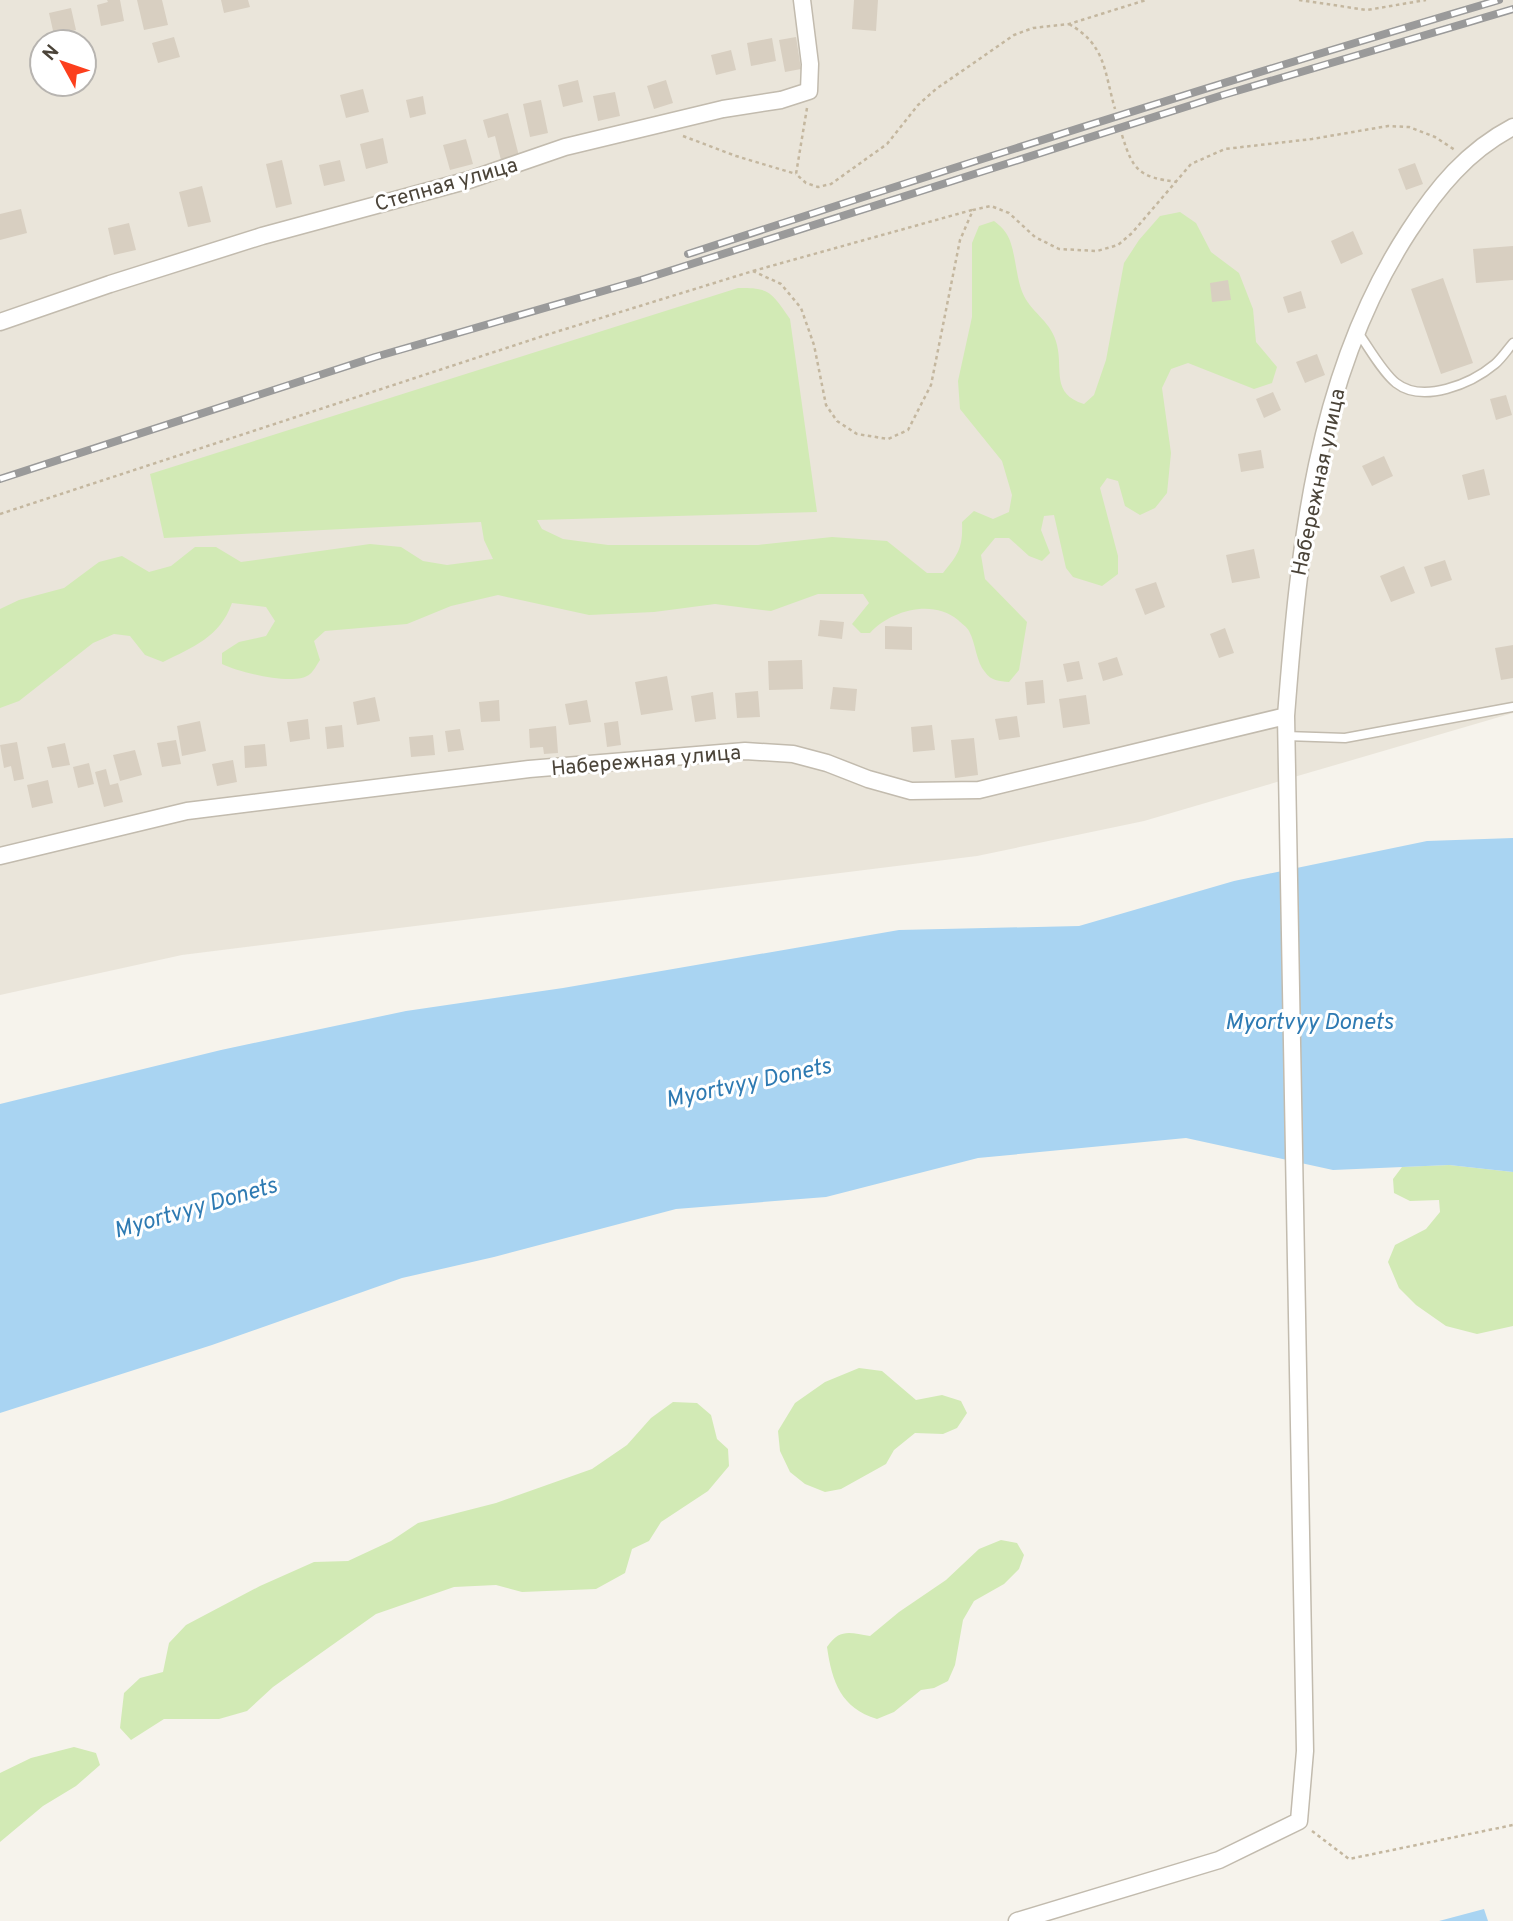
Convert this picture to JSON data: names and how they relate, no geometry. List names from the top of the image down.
{
  "streets": {
    "street": ["Степная улица", "Набережная улица"]
  },
  "water": ["Myortvyy Donets"],
  "north": "top left"
}
